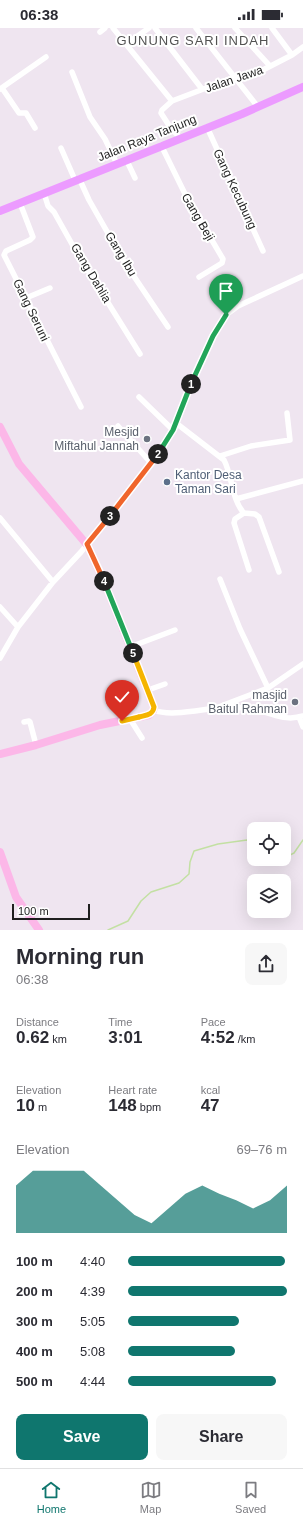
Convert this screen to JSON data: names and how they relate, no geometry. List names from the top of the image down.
{
  "streets": {
    "main road": ["Jalan Raya Tanjung"],
    "street": [
      "Jalan Jawa",
      "Gang Kecubung",
      "Gang Beji",
      "Gang Ibu",
      "Gang Dahlia",
      "Gang Seruni"
    ]
  },
  "crossings": [
    ["Jalan Jawa", "Jalan Raya Tanjung"],
    ["Jalan Raya Tanjung", "Gang Kecubung"],
    ["Jalan Raya Tanjung", "Gang Beji"],
    ["Jalan Raya Tanjung", "Gang Ibu"],
    ["Jalan Raya Tanjung", "Gang Dahlia"],
    ["Jalan Raya Tanjung", "Gang Seruni"]
  ],
  "districts": ["GUNUNG SARI INDAH"],
  "places": ["Mesjid Miftahul Jannah", "Kantor Desa Taman Sari", "masjid Baitul Rahman"],
  "scale_bar": "100 m",
  "page": {
    "status": "06:38",
    "pins": [
      "1",
      "2",
      "3",
      "4",
      "5"
    ],
    "scale": "100 m",
    "heading": ["Morning run", "06:38"],
    "stats": [
      ["Distance", "0.62 km"],
      ["Time", "3:01"],
      ["Pace", "4:52 /km"],
      ["Elevation", "10 m"],
      ["Heart rate", "148 bpm"],
      ["kcal", "47"]
    ],
    "chart": ["Elevation", "69–76 m"],
    "list": [
      {
        "name": "100 m",
        "note": "4:40"
      },
      {
        "name": "200 m",
        "note": "4:39"
      },
      {
        "name": "300 m",
        "note": "5:05"
      },
      {
        "name": "400 m",
        "note": "5:08"
      },
      {
        "name": "500 m",
        "note": "4:44"
      }
    ],
    "buttons": ["Save", "Share"],
    "tabs": ["Home", "Map", "Saved"]
  }
}
